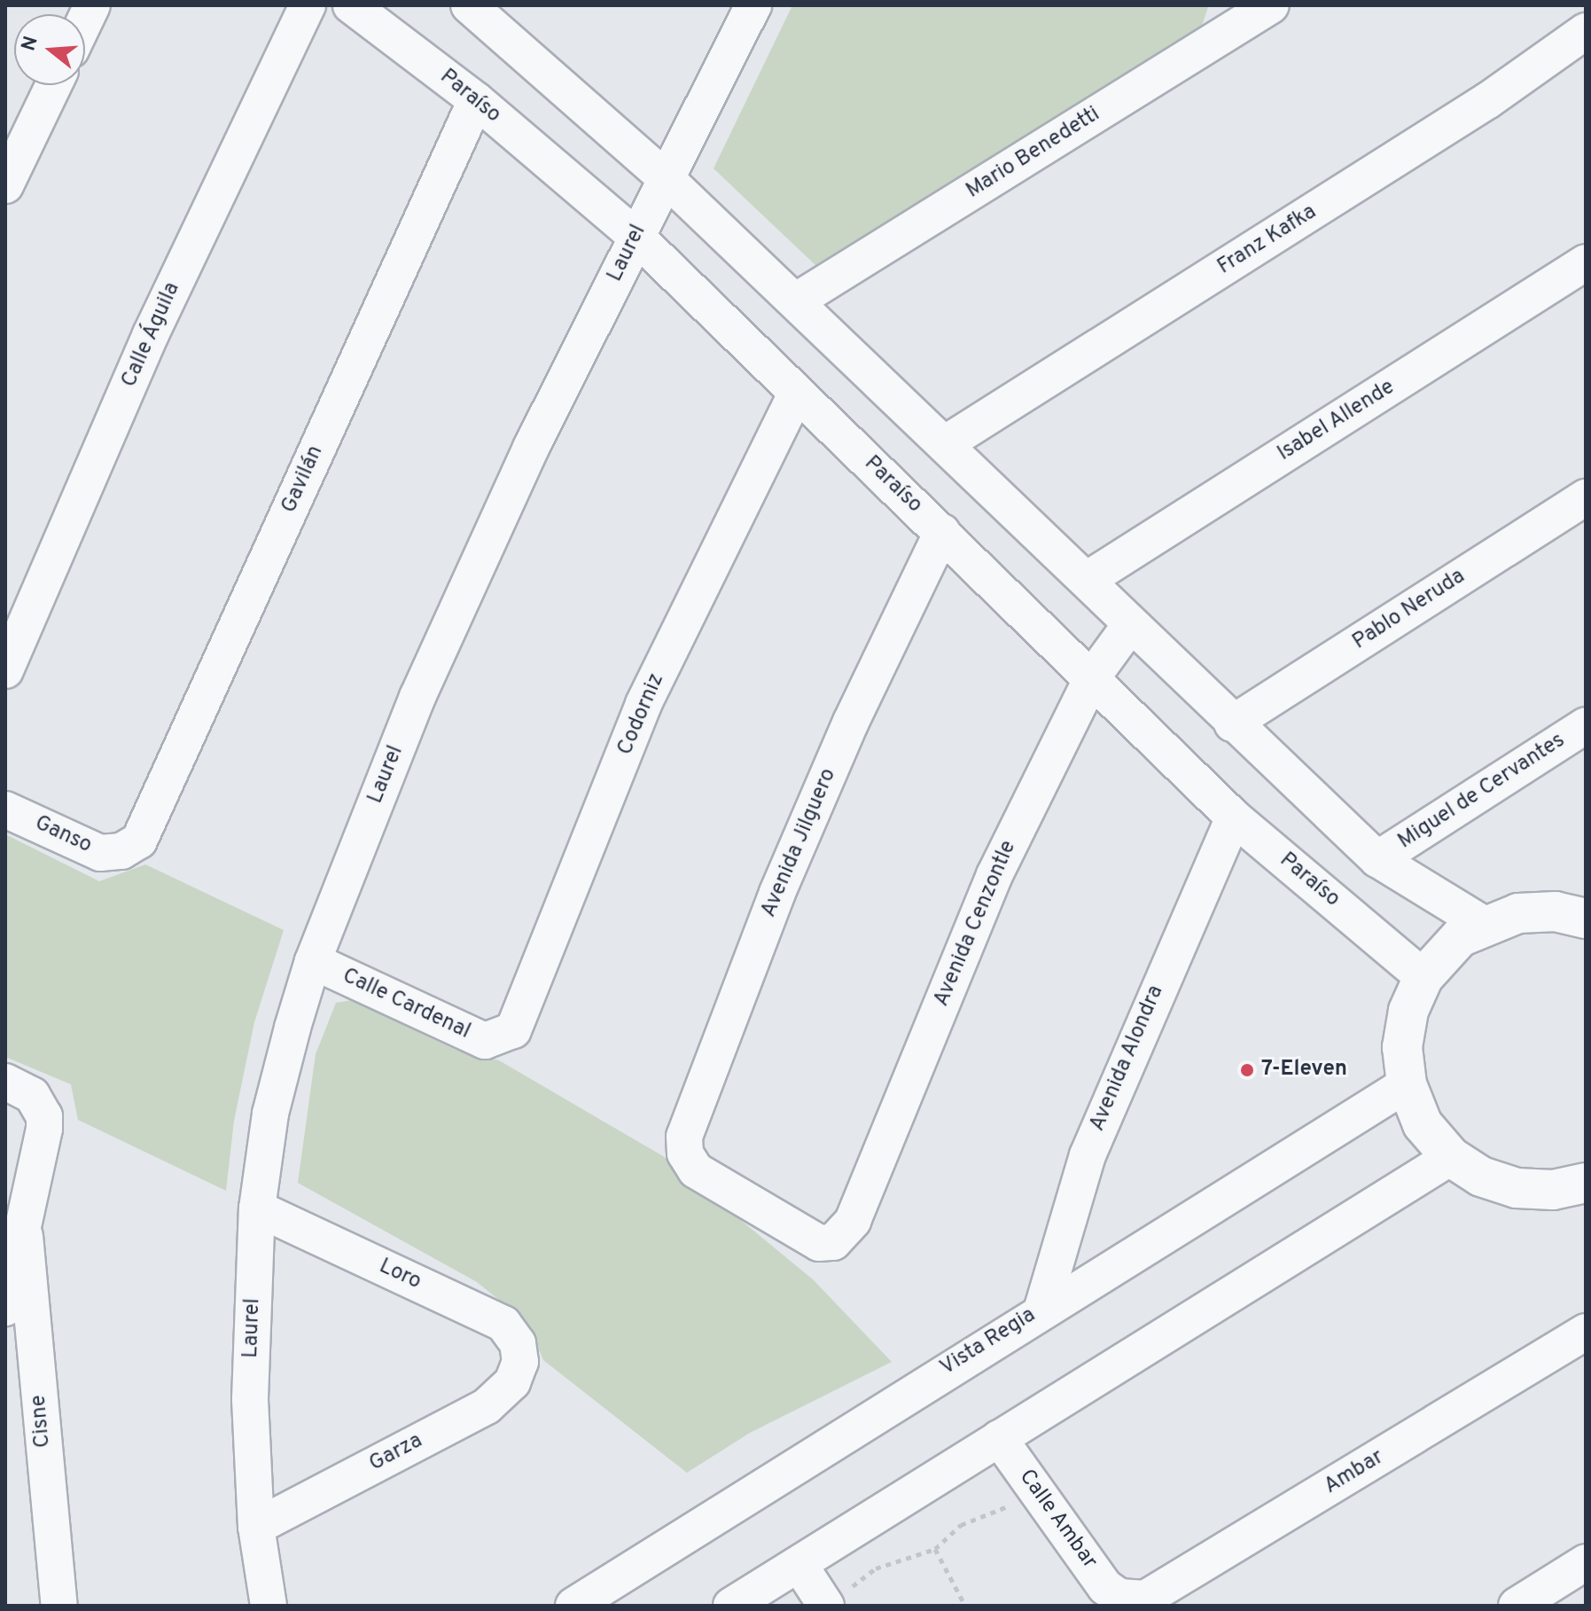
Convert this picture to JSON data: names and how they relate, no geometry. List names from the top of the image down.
{
  "streets": {
    "street": [
      "Paraíso",
      "Mario Benedetti",
      "Franz Kafka",
      "Laurel",
      "Calle Águila",
      "Isabel Allende",
      "Gavilán",
      "Pablo Neruda",
      "Codorniz",
      "Miguel de Cervantes",
      "Ganso",
      "Avenida Jilguero",
      "Avenida Cenzontle",
      "Calle Cardenal",
      "Avenida Alondra",
      "Loro",
      "Vista Regia",
      "Cisne",
      "Garza",
      "Ambar",
      "Calle Ambar"
    ]
  },
  "crossings": [
    ["Paraíso", "Laurel"],
    ["Paraíso", "Gavilán"],
    ["Paraíso", "Codorniz"],
    ["Paraíso", "Avenida Jilguero"],
    ["Paraíso", "Avenida Cenzontle"],
    ["Paraíso", "Avenida Alondra"],
    ["Laurel", "Calle Cardenal"],
    ["Laurel", "Loro"],
    ["Laurel", "Garza"],
    ["Gavilán", "Ganso"],
    ["Codorniz", "Calle Cardenal"],
    ["Avenida Jilguero", "Avenida Cenzontle"],
    ["Avenida Alondra", "Vista Regia"],
    ["Loro", "Garza"],
    ["Ambar", "Calle Ambar"]
  ],
  "places": ["7-Eleven"],
  "north": "left"
}
